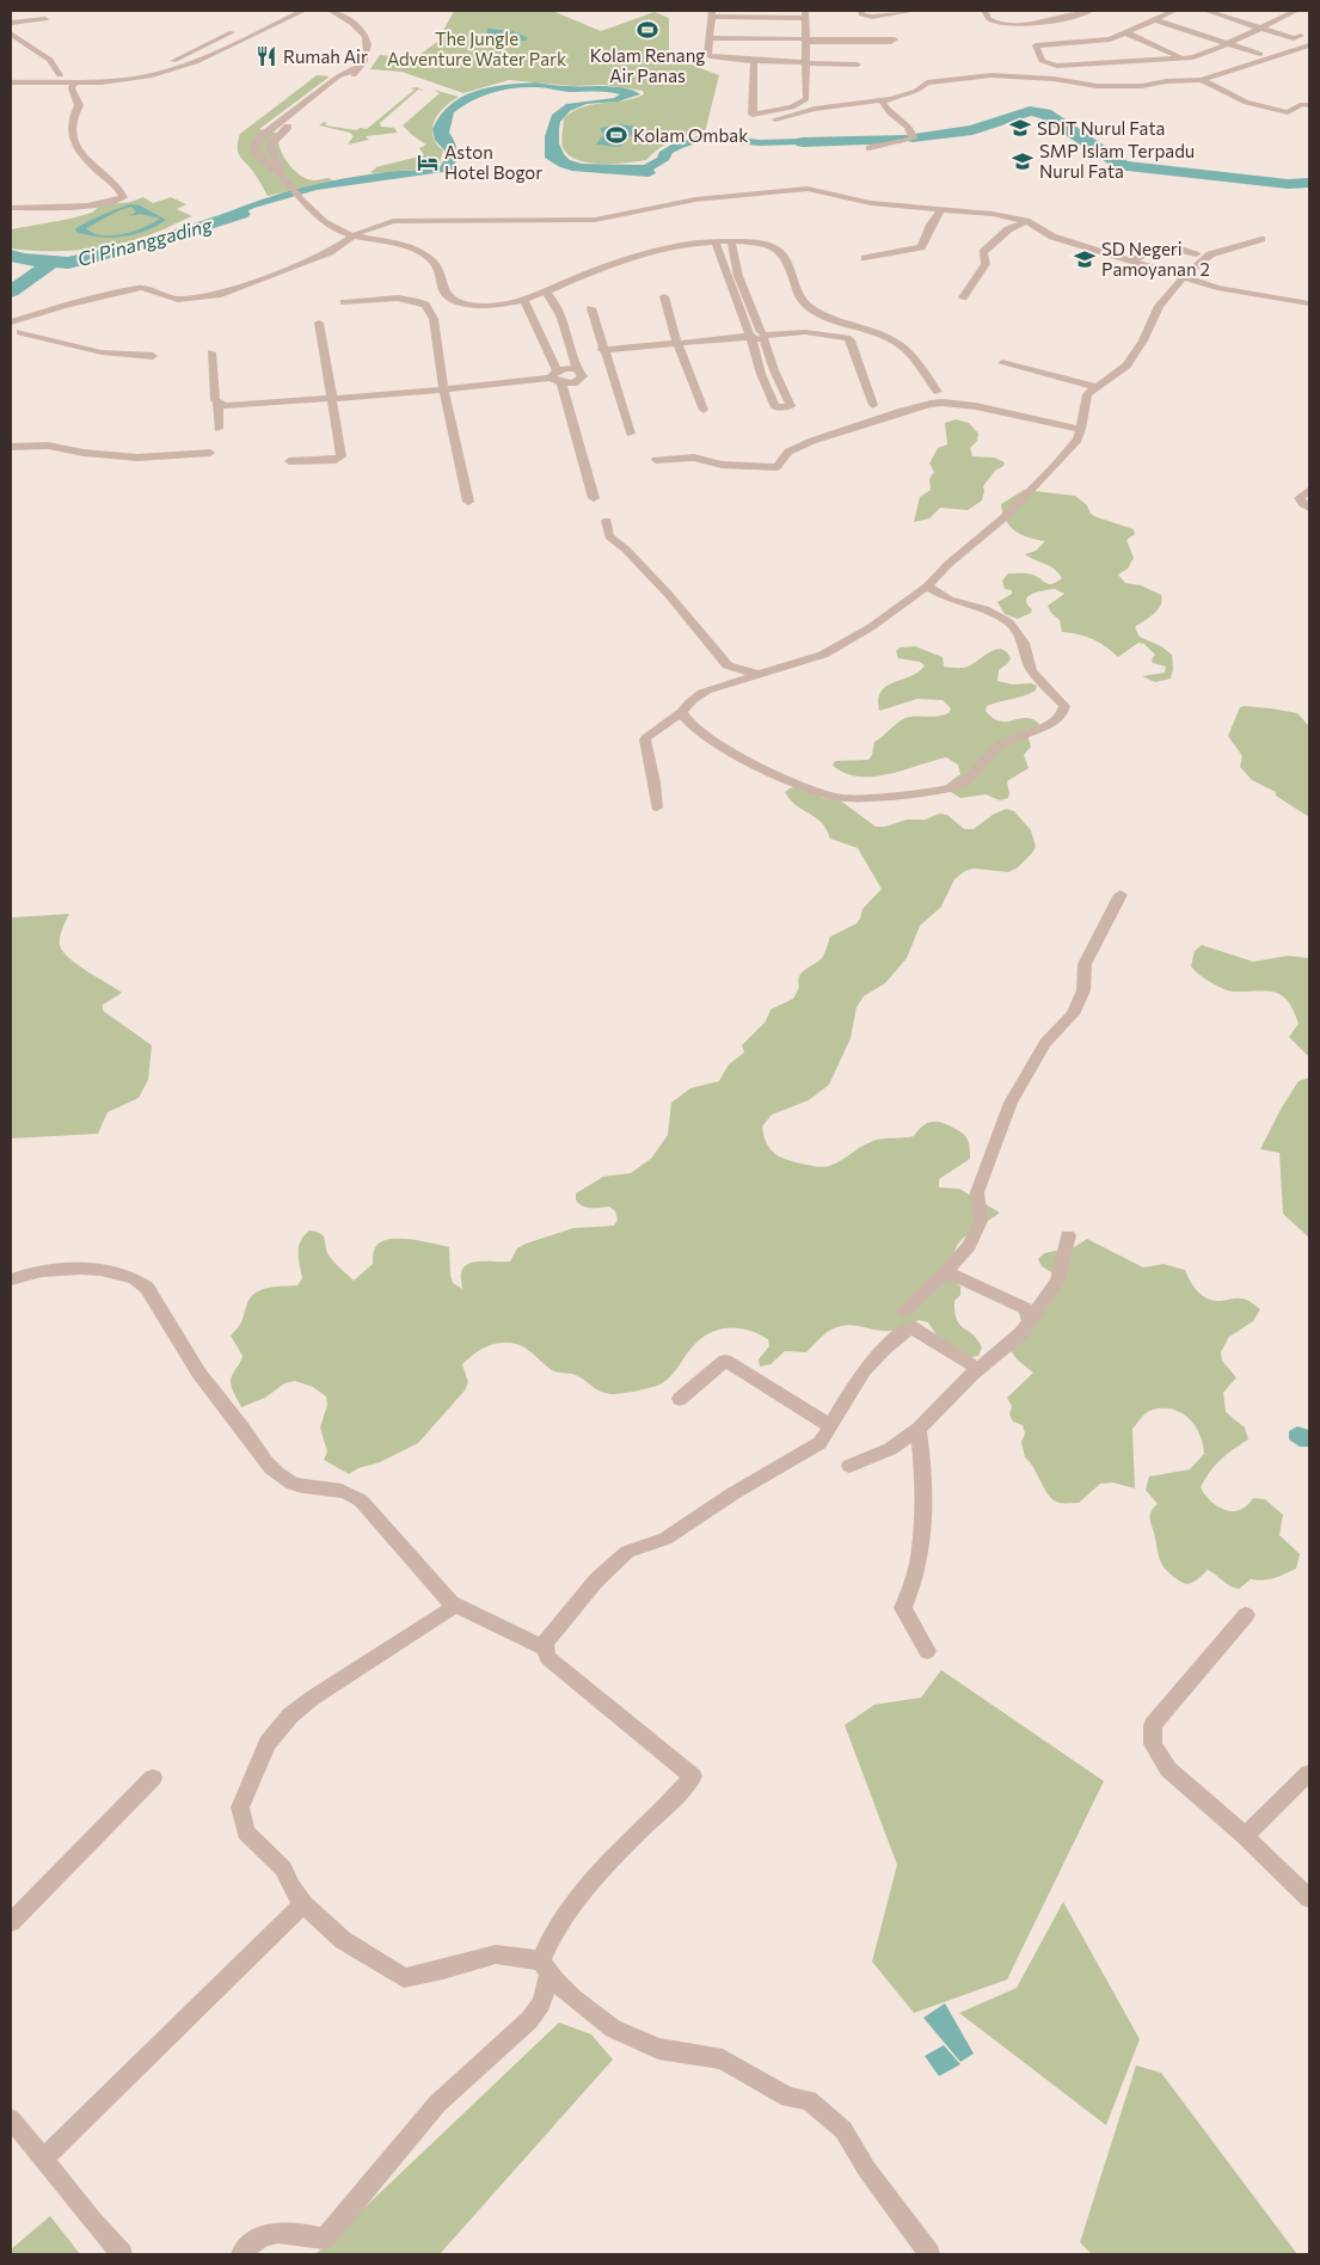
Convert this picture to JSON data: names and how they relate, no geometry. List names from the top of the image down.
{
  "water": ["Ci Pinanggading"],
  "parks": ["The Jungle Adventure Water Park"],
  "places": {
    "sports": ["Kolam Renang Air Panas", "Kolam Ombak"],
    "restaurant": ["Rumah Air"],
    "school or university": ["SDIT Nurul Fata", "SMP Islam Terpadu Nurul Fata", "SD Negeri Pamoyanan 2"],
    "hotel": ["Aston Hotel Bogor"]
  }
}
